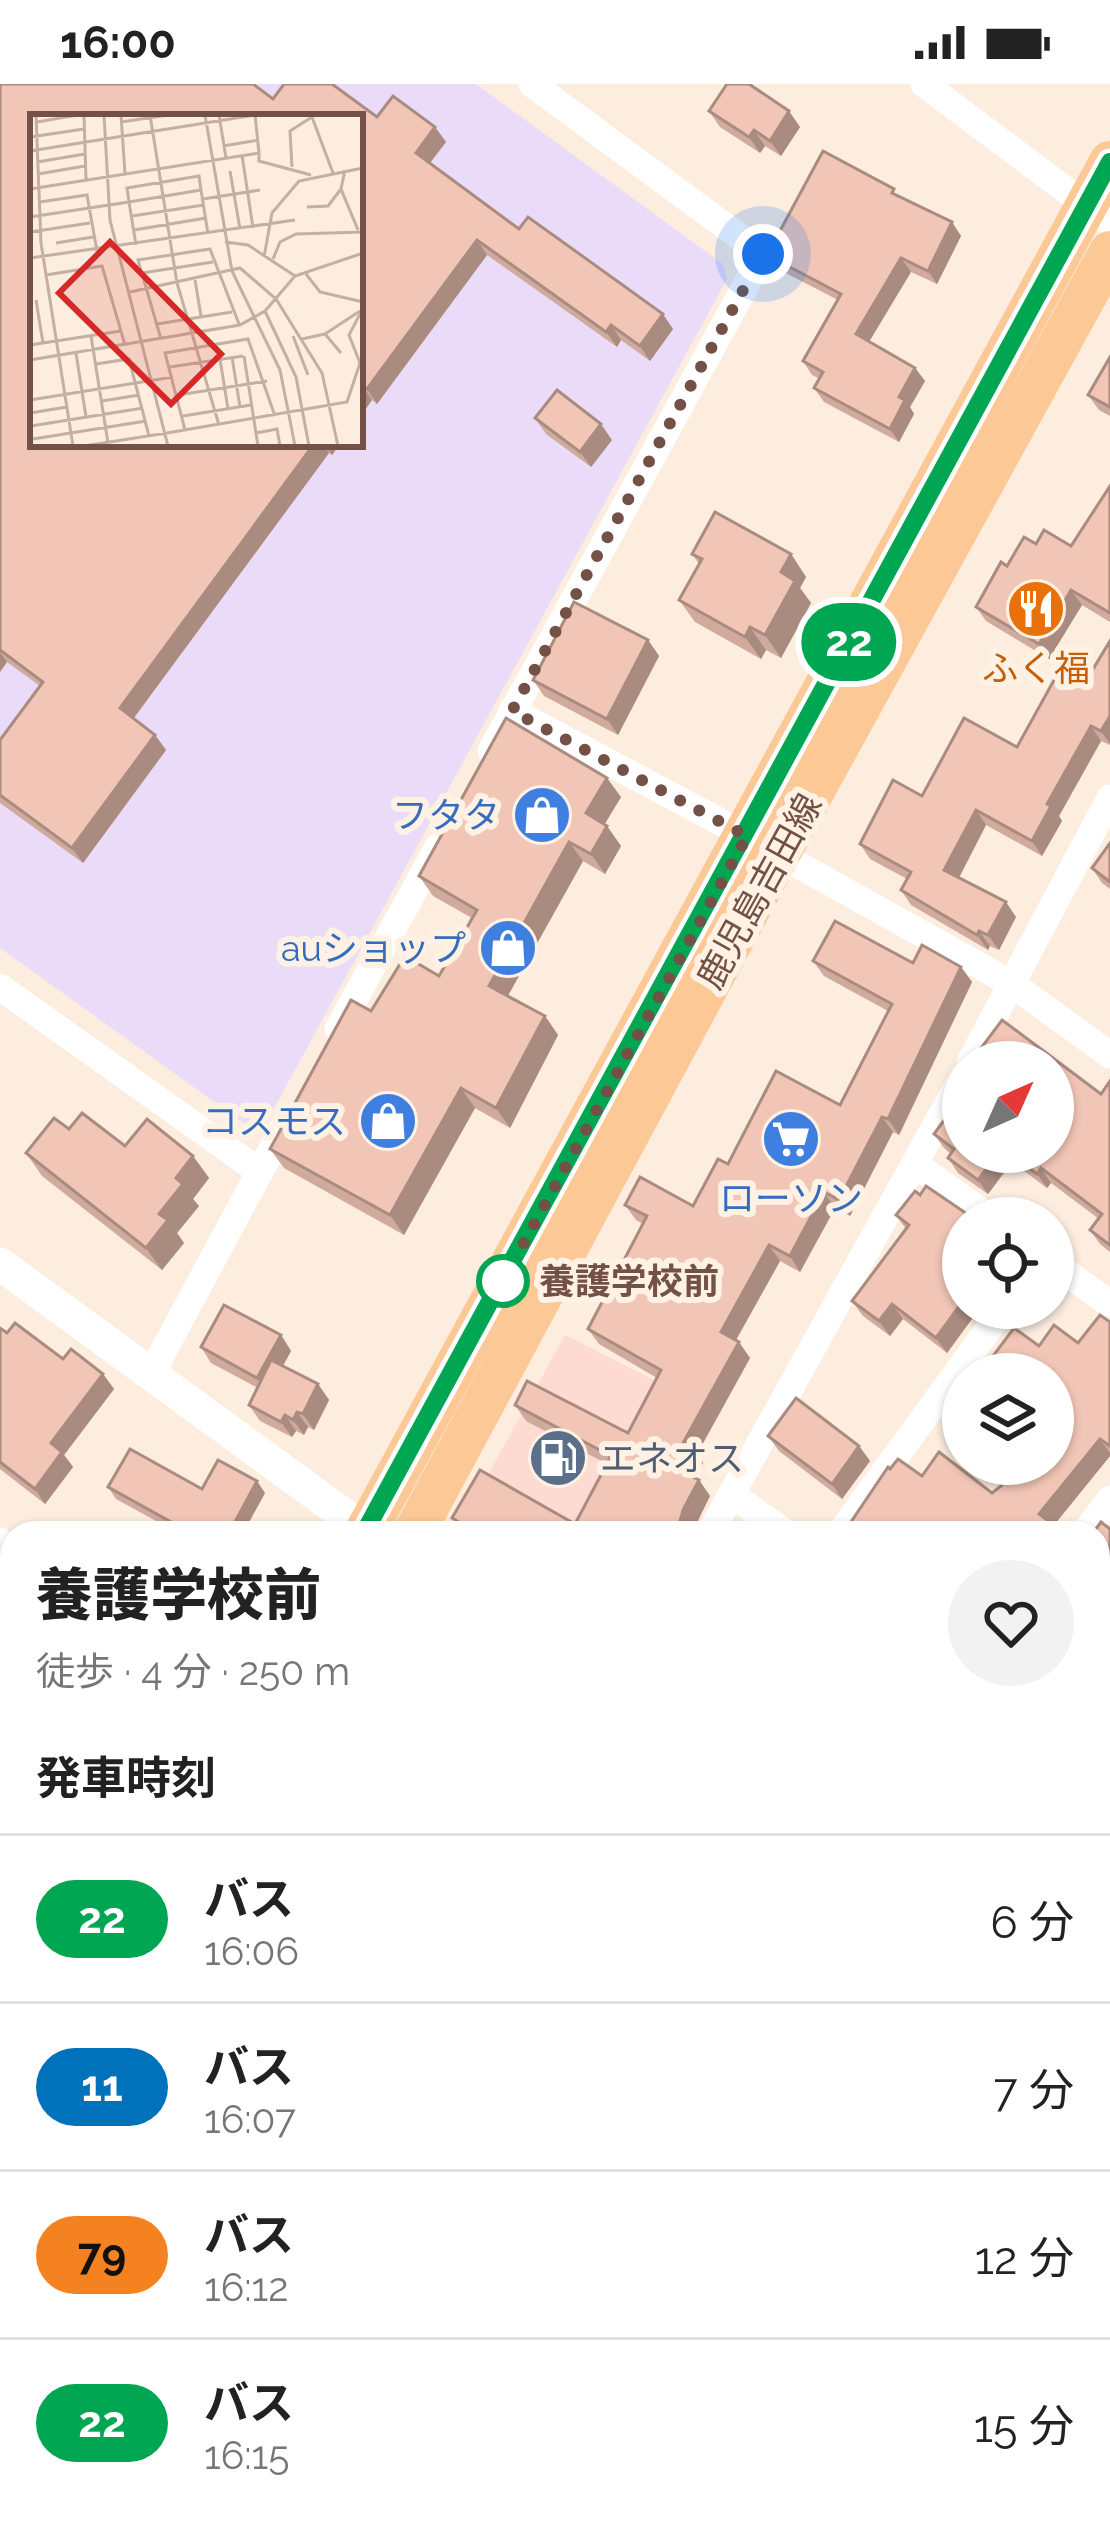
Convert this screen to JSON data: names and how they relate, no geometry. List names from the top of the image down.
{
  "streets": {
    "main road": ["鹿児島吉田線"]
  },
  "places": {
    "restaurant": ["ふく福"],
    "shop": ["フタタ", "auショップ", "コスモス"],
    "supermarket": ["ローソン"],
    "other": ["養護学校前"],
    "fuel station": ["エネオス"]
  },
  "lines": ["bus line 22"],
  "north": "top right",
  "page": {
    "status": "16:00",
    "on_map": "22",
    "heading": [
      ["養護学校前", "徒歩 · 4 分 · 250 m"],
      "発車時刻"
    ],
    "list": [
      {
        "mark": "22",
        "name": "バス",
        "note": "16:06",
        "value": "6 分"
      },
      {
        "mark": "11",
        "name": "バス",
        "note": "16:07",
        "value": "7 分"
      },
      {
        "mark": "79",
        "name": "バス",
        "note": "16:12",
        "value": "12 分"
      },
      {
        "mark": "22",
        "name": "バス",
        "note": "16:15",
        "value": "15 分"
      }
    ]
  }
}
